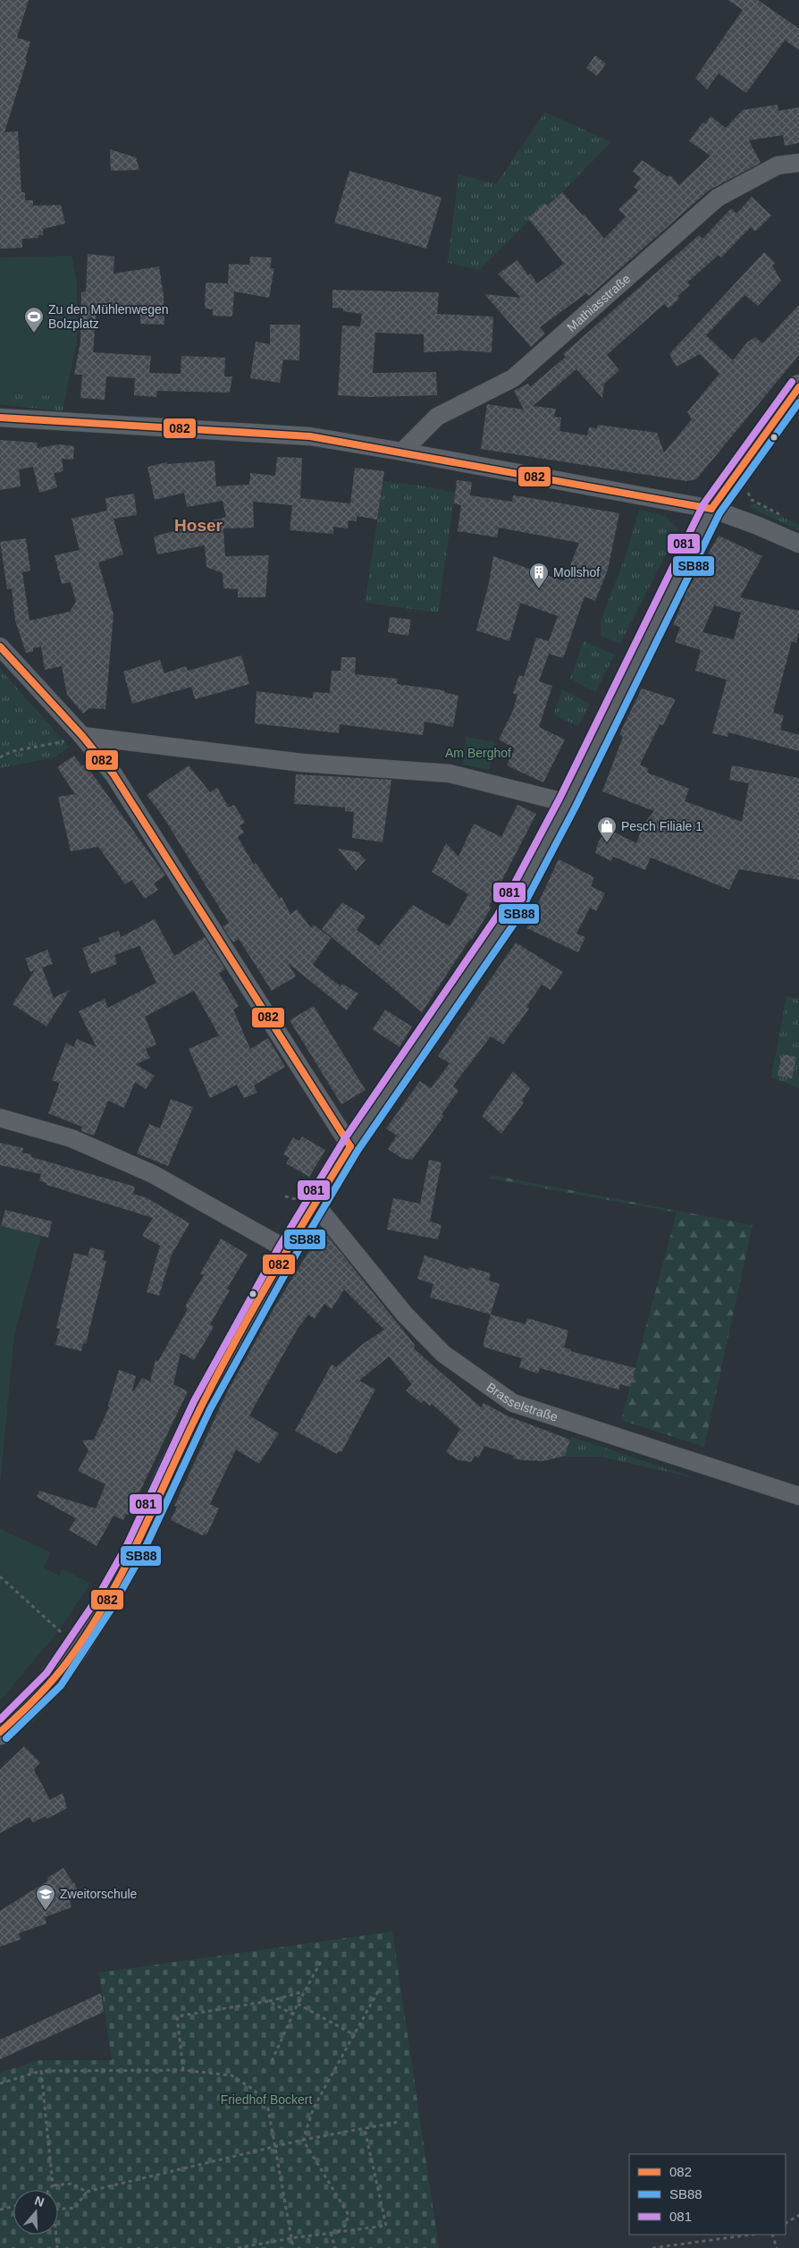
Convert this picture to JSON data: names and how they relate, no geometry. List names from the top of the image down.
{
  "streets": {
    "street": ["Mathiasstraße", "Brasselstraße"]
  },
  "districts": ["Hoser"],
  "parks": ["Am Berghof", "Friedhof Bockert"],
  "places": {
    "sports": ["Zu den Mühlenwegen Bolzplatz"],
    "building": ["Mollshof"],
    "shop": ["Pesch Filiale 1"],
    "school or university": ["Zweitorschule"]
  },
  "lines": ["transit line 081", "transit line 082", "transit line SB88"],
  "legend": ["082", "SB88", "081"],
  "north": "top"
}
